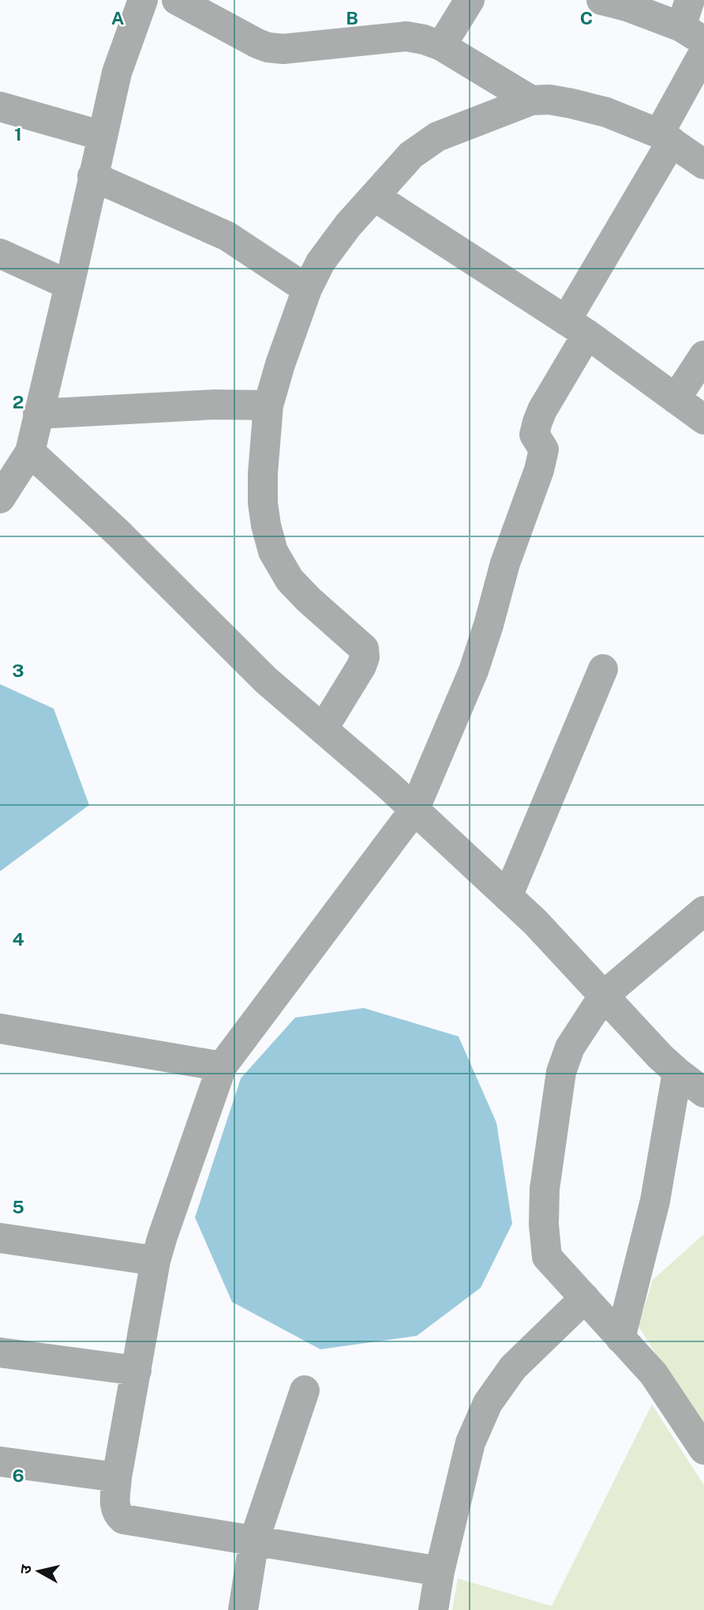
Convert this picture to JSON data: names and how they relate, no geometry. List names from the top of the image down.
{
  "north": "left",
  "grid": {
    "columns": ["A", "B", "C"],
    "rows": [
      "1",
      "2",
      "3",
      "4",
      "5",
      "6"
    ]
  }
}
